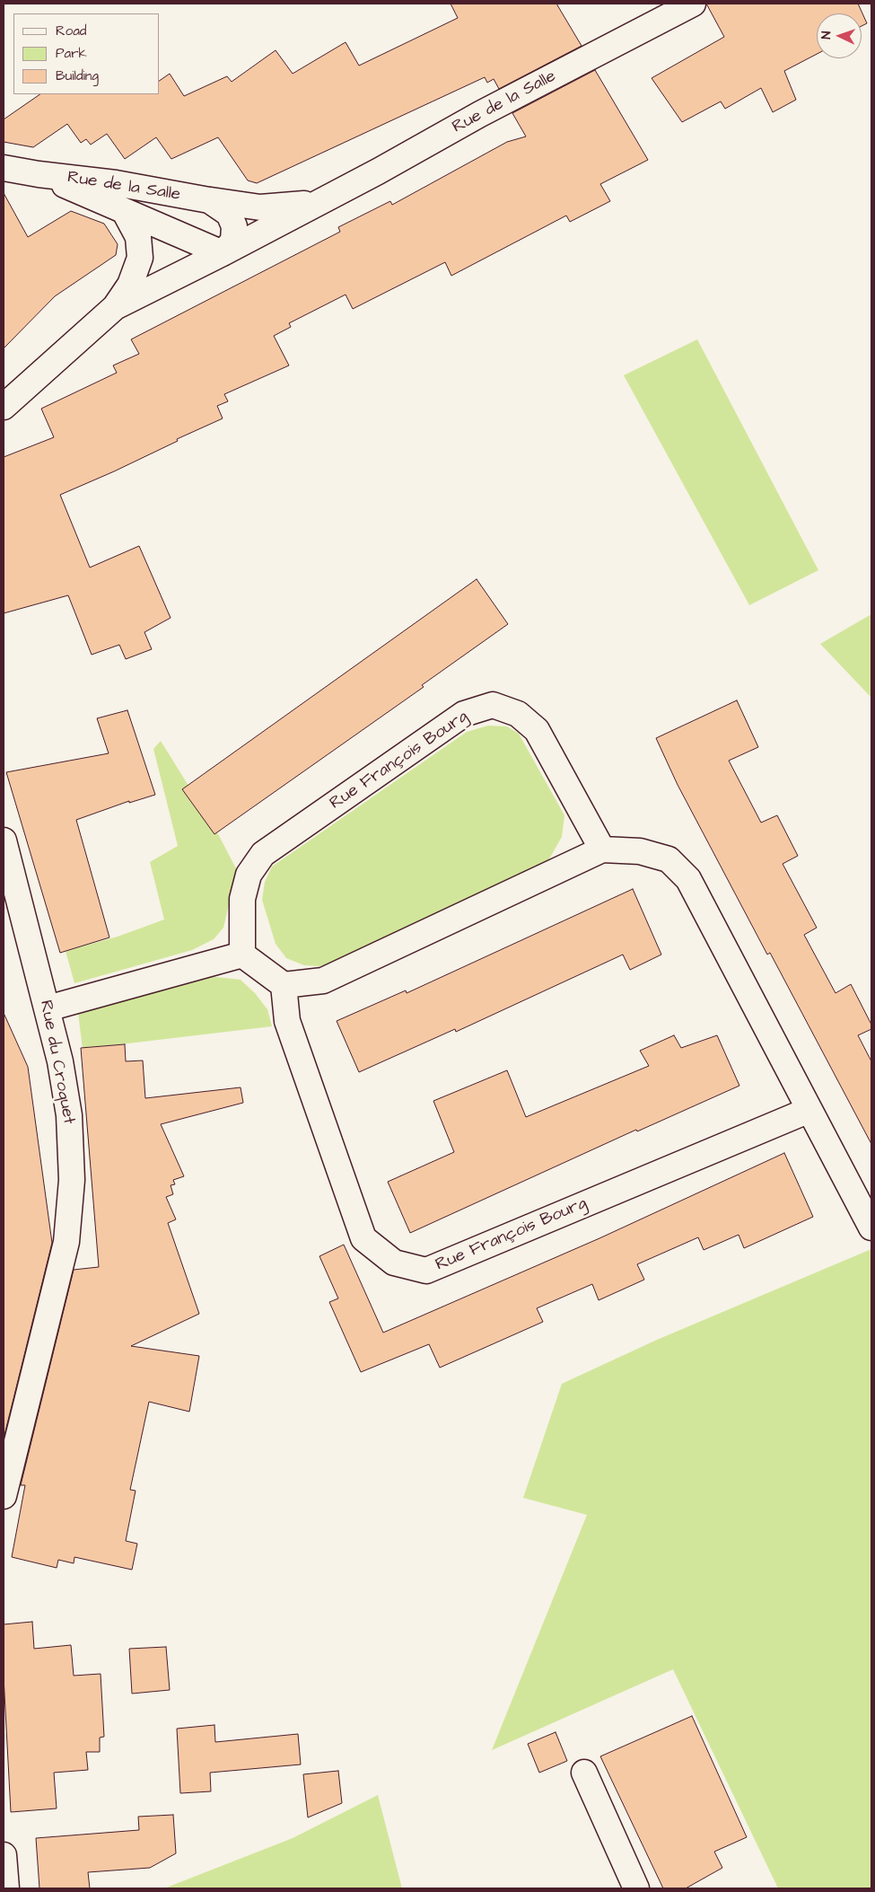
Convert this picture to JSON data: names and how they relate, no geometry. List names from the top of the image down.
{
  "streets": {
    "street": ["Rue de la Salle", "Rue François Bourg", "Rue du Croquet"]
  },
  "legend": ["Road", "Park", "Building"],
  "north": "left"
}
